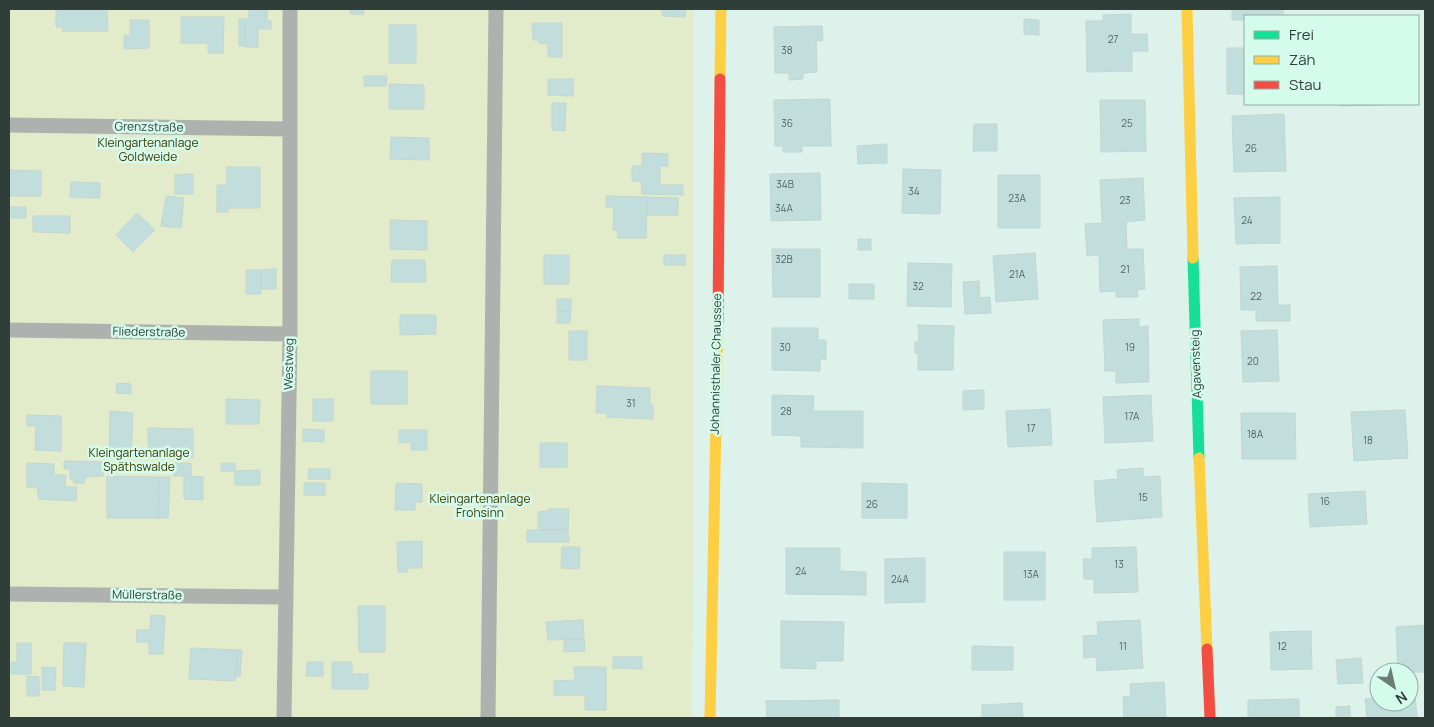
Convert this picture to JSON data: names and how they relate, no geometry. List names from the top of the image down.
{
  "streets": {
    "street": ["Johannisthaler Chaussee", "Agavensteig"],
    "lane": [
      "Grenzstraße",
      "Fliederstraße",
      "Westweg",
      "Müllerstraße"
    ]
  },
  "crossings": [
    ["Grenzstraße", "Westweg"],
    ["Fliederstraße", "Westweg"],
    ["Westweg", "Müllerstraße"]
  ],
  "parks": ["Kleingartenanlage Goldweide", "Kleingartenanlage Späthswalde", "Kleingartenanlage Frohsinn"],
  "house_numbers": [
    "27",
    "38",
    "36",
    "25",
    "26",
    "34B",
    "34",
    "23A",
    "23",
    "34A",
    "24",
    "32B",
    "21",
    "21A",
    "32",
    "22",
    "30",
    "19",
    "20",
    "31",
    "28",
    "17A",
    "17",
    "18A",
    "18",
    "15",
    "16",
    "26",
    "13",
    "24",
    "13A",
    "24A",
    "11",
    "12"
  ],
  "legend": ["Frei", "Zäh", "Stau"],
  "north": "bottom right"
}
